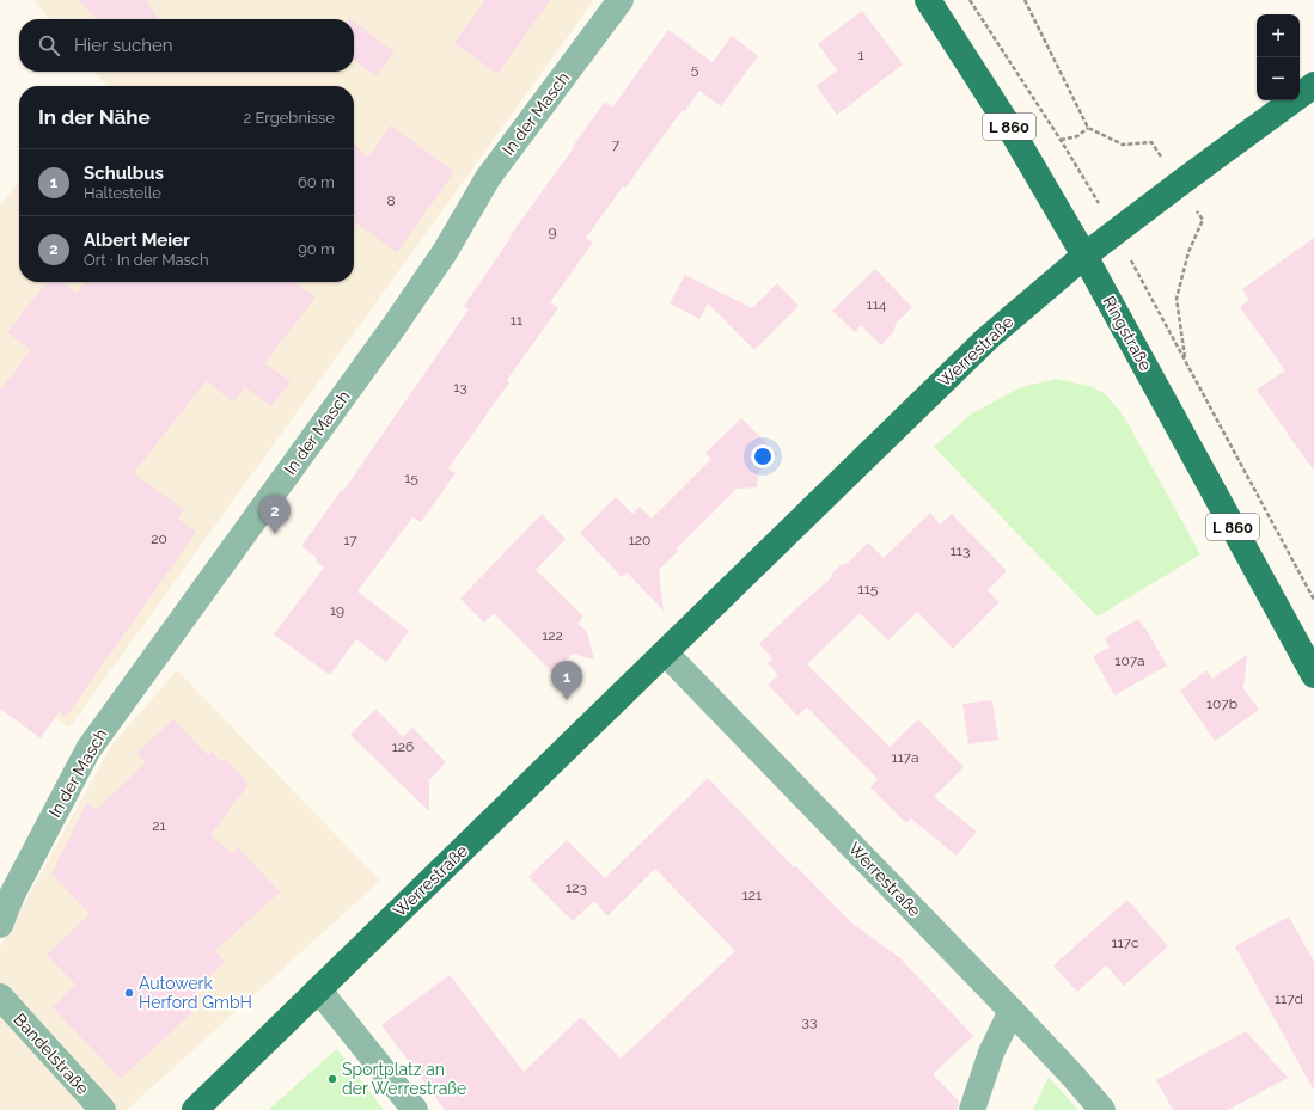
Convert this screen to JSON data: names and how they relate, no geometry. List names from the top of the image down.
{
  "streets": {
    "main road": ["L 860", "Ringstraße", "Werrestraße"],
    "street": ["In der Masch", "Bandelstraße"]
  },
  "crossings": [
    ["Ringstraße", "Werrestraße"]
  ],
  "places": ["Autowerk Herford GmbH", "Sportplatz an der Werrestraße"],
  "house_numbers": [
    "1",
    "5",
    "7",
    "8",
    "9",
    "114",
    "11",
    "13",
    "15",
    "20",
    "17",
    "120",
    "113",
    "115",
    "19",
    "122",
    "107a",
    "107b",
    "126",
    "117a",
    "21",
    "123",
    "121",
    "117c",
    "117d",
    "33"
  ],
  "page": {
    "map_buttons": ["+", "−"],
    "search": "Hier suchen",
    "heading": ["In der Nähe", "2 Ergebnisse"],
    "list": [
      {
        "mark": "1",
        "name": "Schulbus",
        "note": "Haltestelle",
        "value": "60 m"
      },
      {
        "mark": "2",
        "name": "Albert Meier",
        "note": "Ort · In der Masch",
        "value": "90 m"
      }
    ],
    "pins": ["2", "1"]
  }
}
